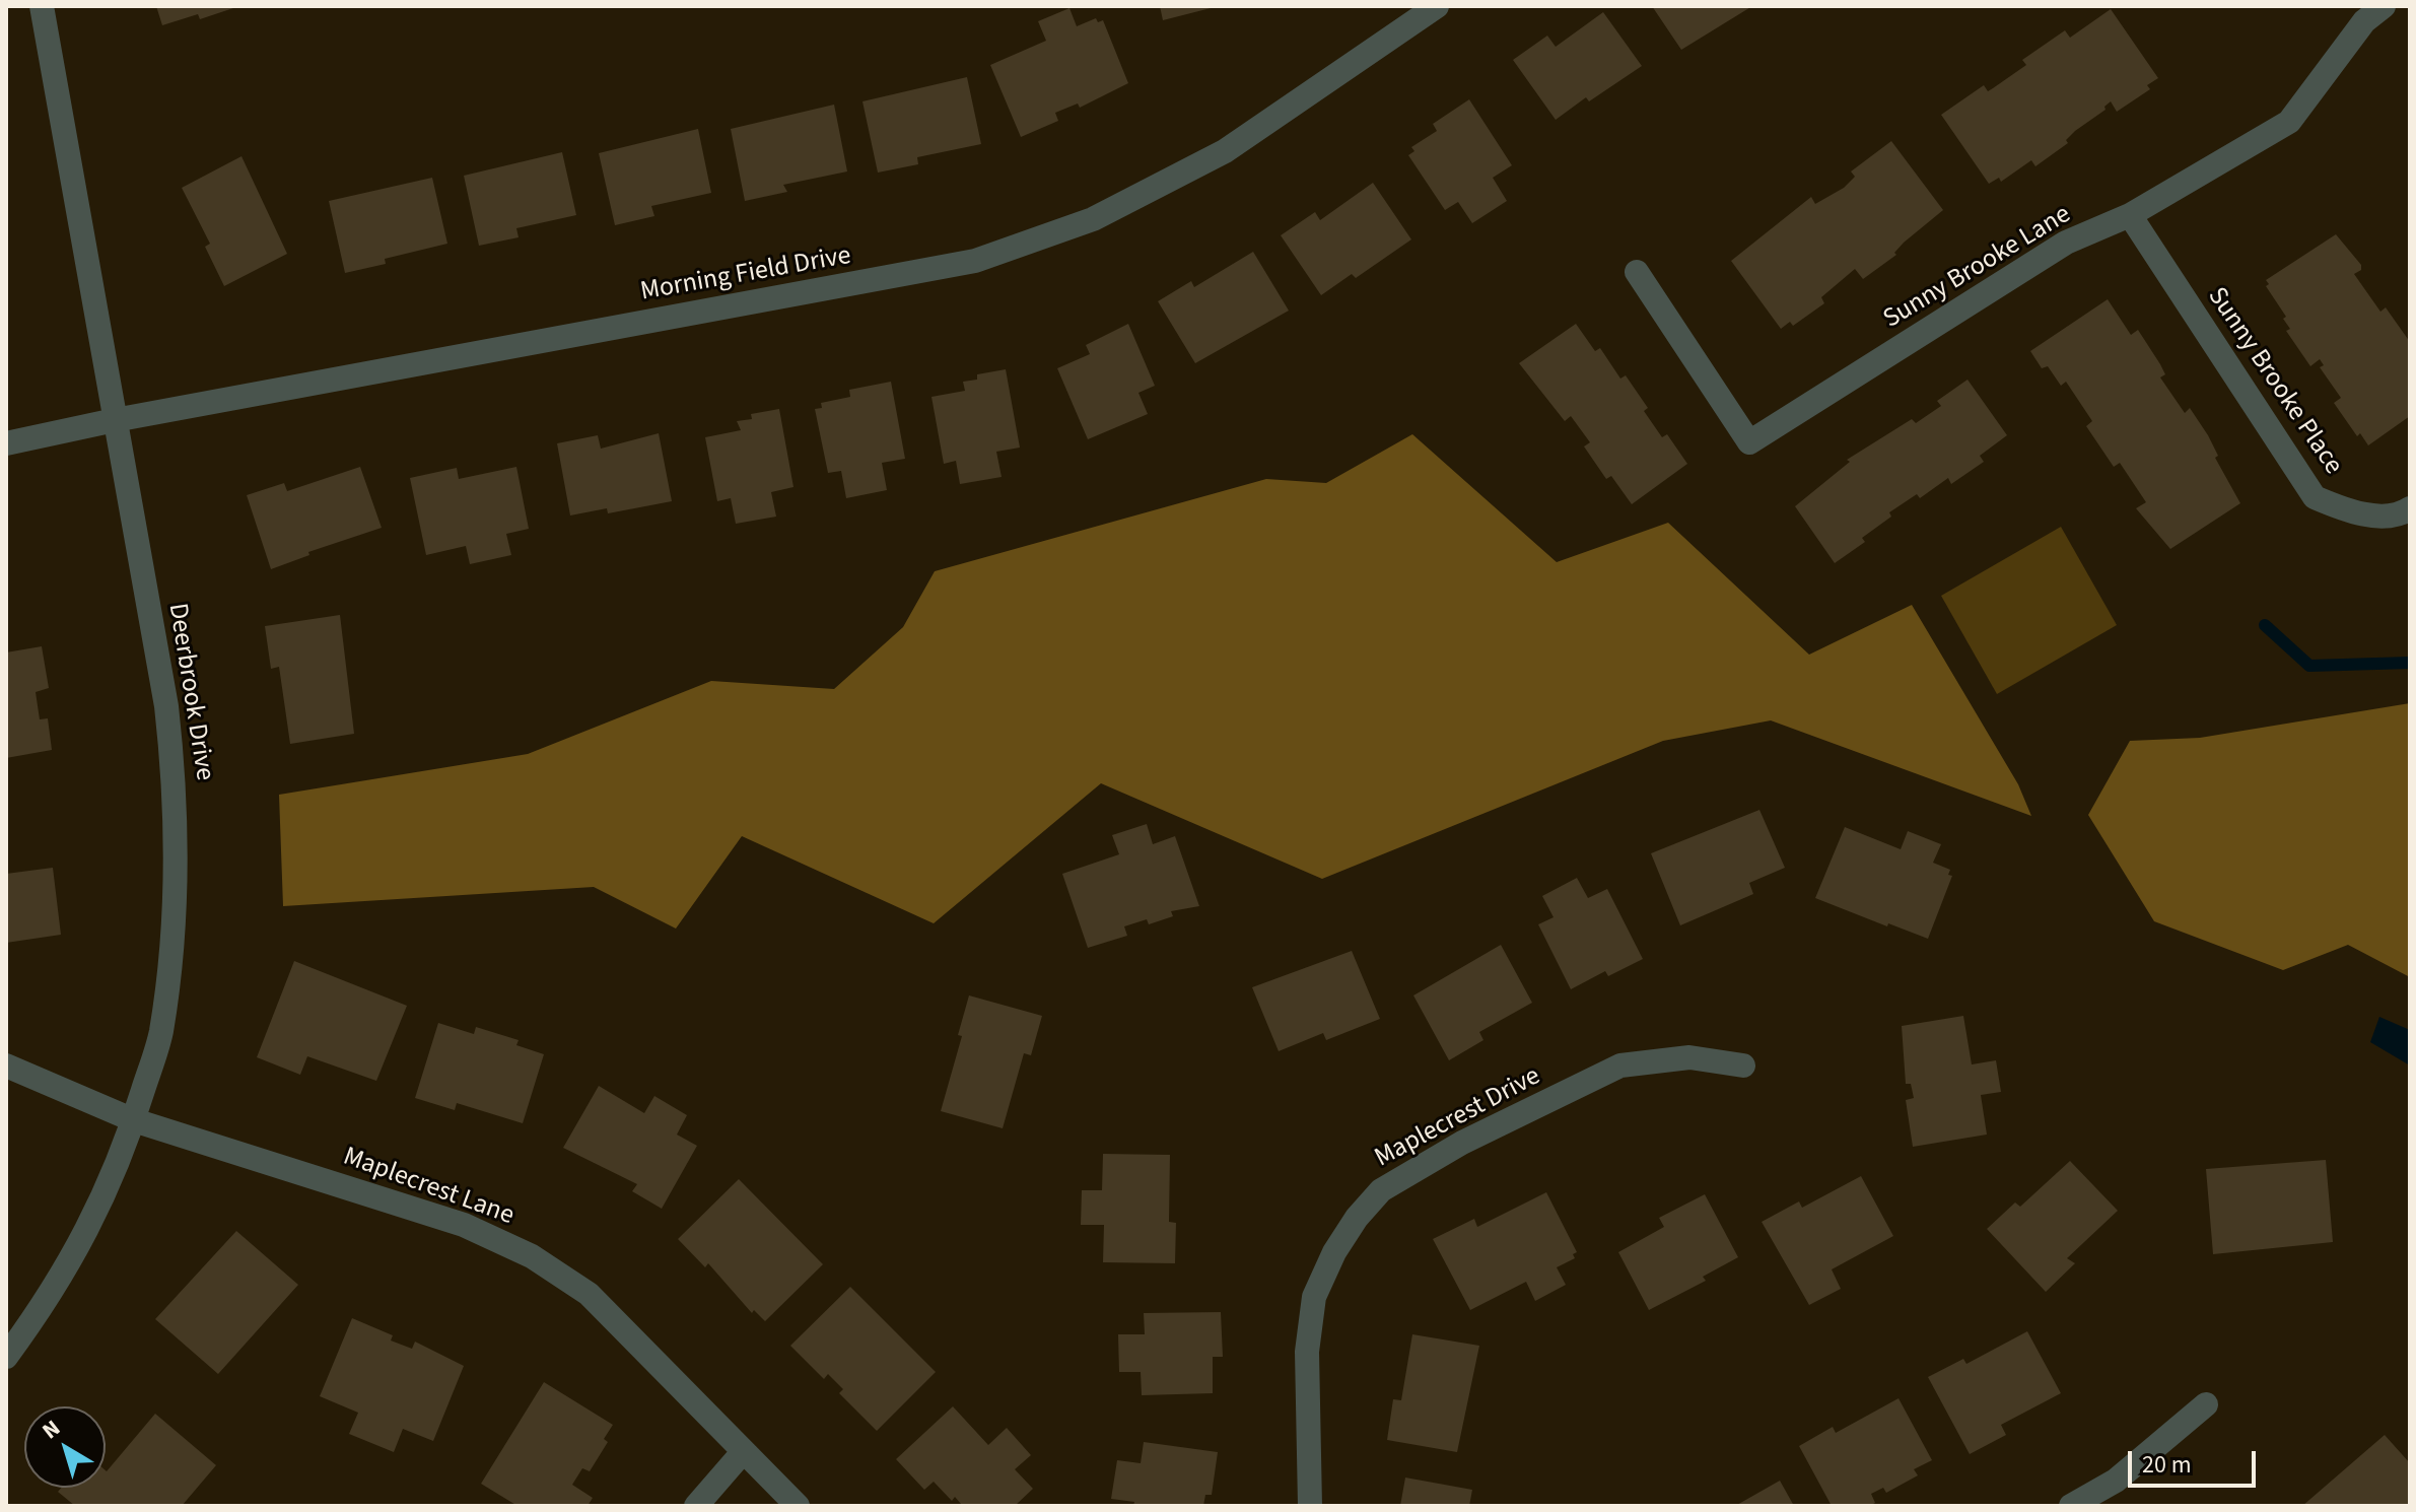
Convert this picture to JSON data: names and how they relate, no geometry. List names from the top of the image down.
{
  "streets": {
    "street": [
      "Sunny Brooke Lane",
      "Morning Field Drive",
      "Sunny Brooke Place",
      "Deerbrook Drive",
      "Maplecrest Drive",
      "Maplecrest Lane"
    ]
  },
  "crossings": [
    ["Sunny Brooke Lane", "Sunny Brooke Place"],
    ["Morning Field Drive", "Deerbrook Drive"],
    ["Deerbrook Drive", "Maplecrest Lane"]
  ],
  "scale_bar": "20 m",
  "north": "top left"
}
